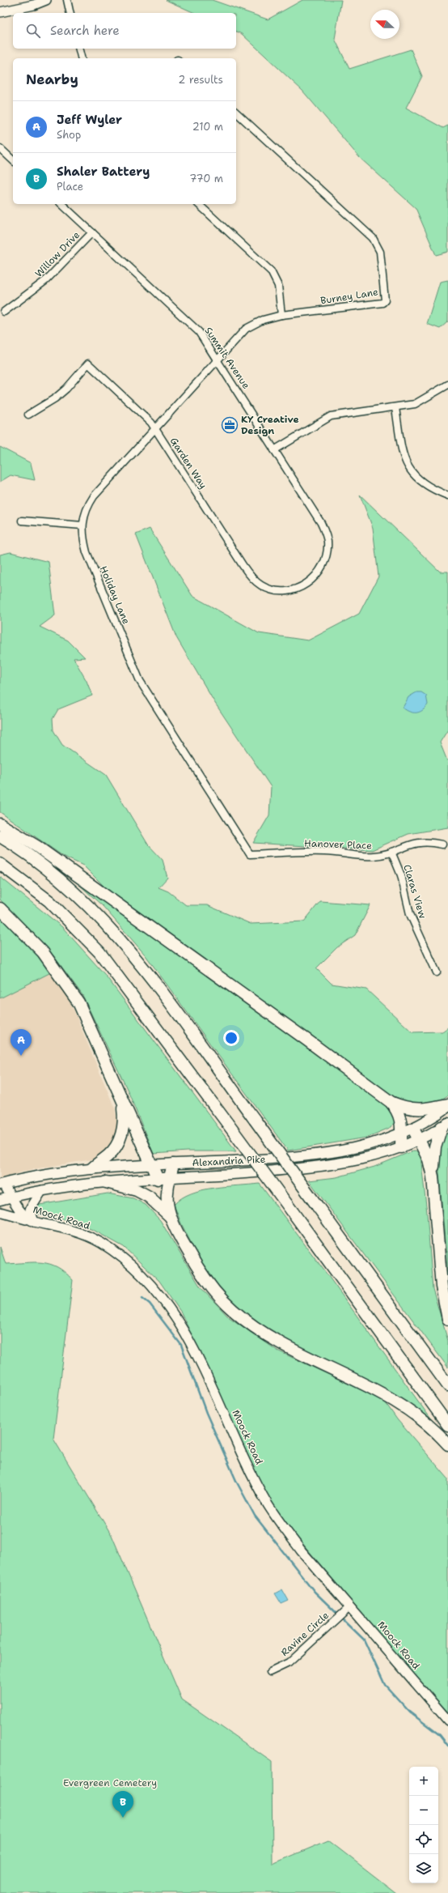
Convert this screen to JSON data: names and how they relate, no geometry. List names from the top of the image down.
{
  "streets": {
    "main road": ["Alexandria Pike", "Moock Road"],
    "street": [
      "Willow Drive",
      "Burney Lane",
      "Summit Avenue",
      "Garden Way",
      "Holiday Lane",
      "Hanover Place",
      "Claras View",
      "Ravine Circle"
    ]
  },
  "crossings": [
    ["Willow Drive", "Summit Avenue"],
    ["Burney Lane", "Summit Avenue"],
    ["Burney Lane", "Holiday Lane"],
    ["Summit Avenue", "Garden Way"],
    ["Summit Avenue", "Holiday Lane"],
    ["Garden Way", "Holiday Lane"],
    ["Holiday Lane", "Hanover Place"],
    ["Hanover Place", "Claras View"],
    ["Alexandria Pike", "Moock Road"],
    ["Moock Road", "Ravine Circle"]
  ],
  "parks": ["Evergreen Cemetery"],
  "places": {
    "office": ["KY Creative Design"]
  },
  "north": "left",
  "page": {
    "search": "Search here",
    "heading": ["Nearby", "2 results"],
    "list": [
      {
        "mark": "A",
        "name": "Jeff Wyler",
        "note": "Shop",
        "value": "210 m"
      },
      {
        "mark": "B",
        "name": "Shaler Battery",
        "note": "Place",
        "value": "770 m"
      }
    ],
    "pins": ["A", "B"],
    "map_buttons": ["+", "−"]
  }
}
